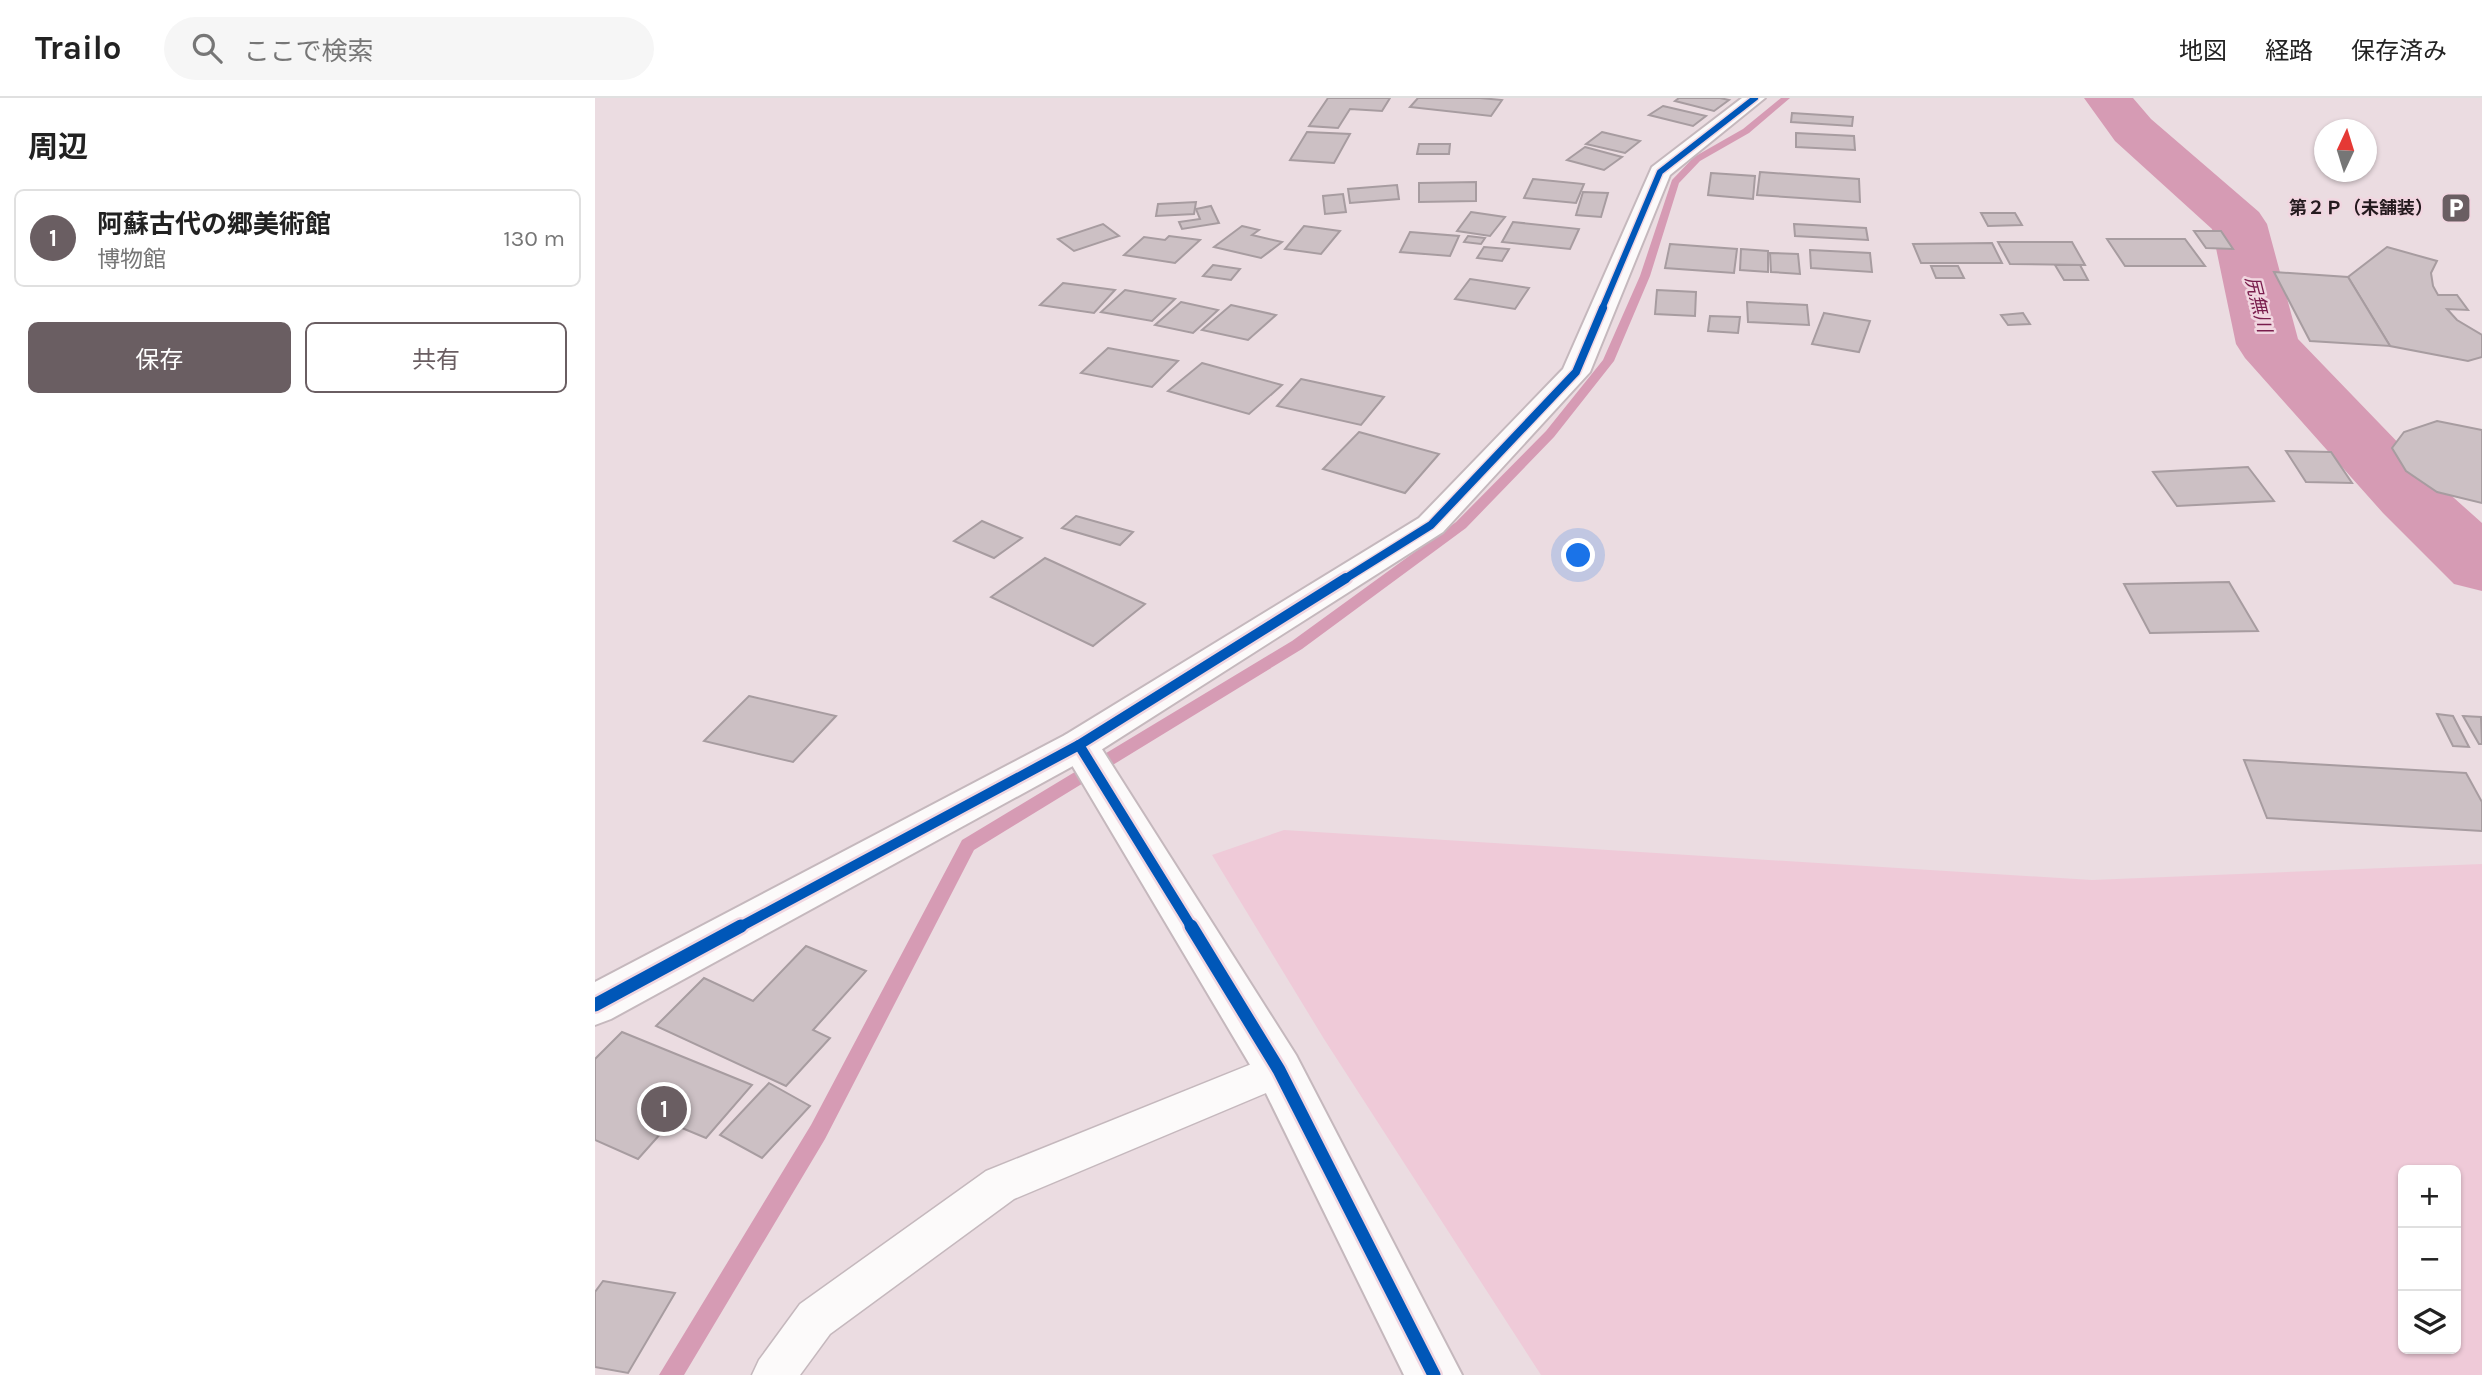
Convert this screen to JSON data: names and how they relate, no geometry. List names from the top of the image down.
{
  "water": ["尻無川"],
  "places": {
    "parking": ["第２Ｐ（未舗装）"]
  },
  "north": "top",
  "page": {
    "header": "Trailo",
    "search": "ここで検索",
    "nav": ["地図", "経路", "保存済み"],
    "heading": "周辺",
    "list": [
      {
        "mark": "1",
        "name": "阿蘇古代の郷美術館",
        "note": "博物館",
        "value": "130 m"
      }
    ],
    "buttons": ["保存", "共有"],
    "pins": "1",
    "map_buttons": ["+", "−"]
  }
}
